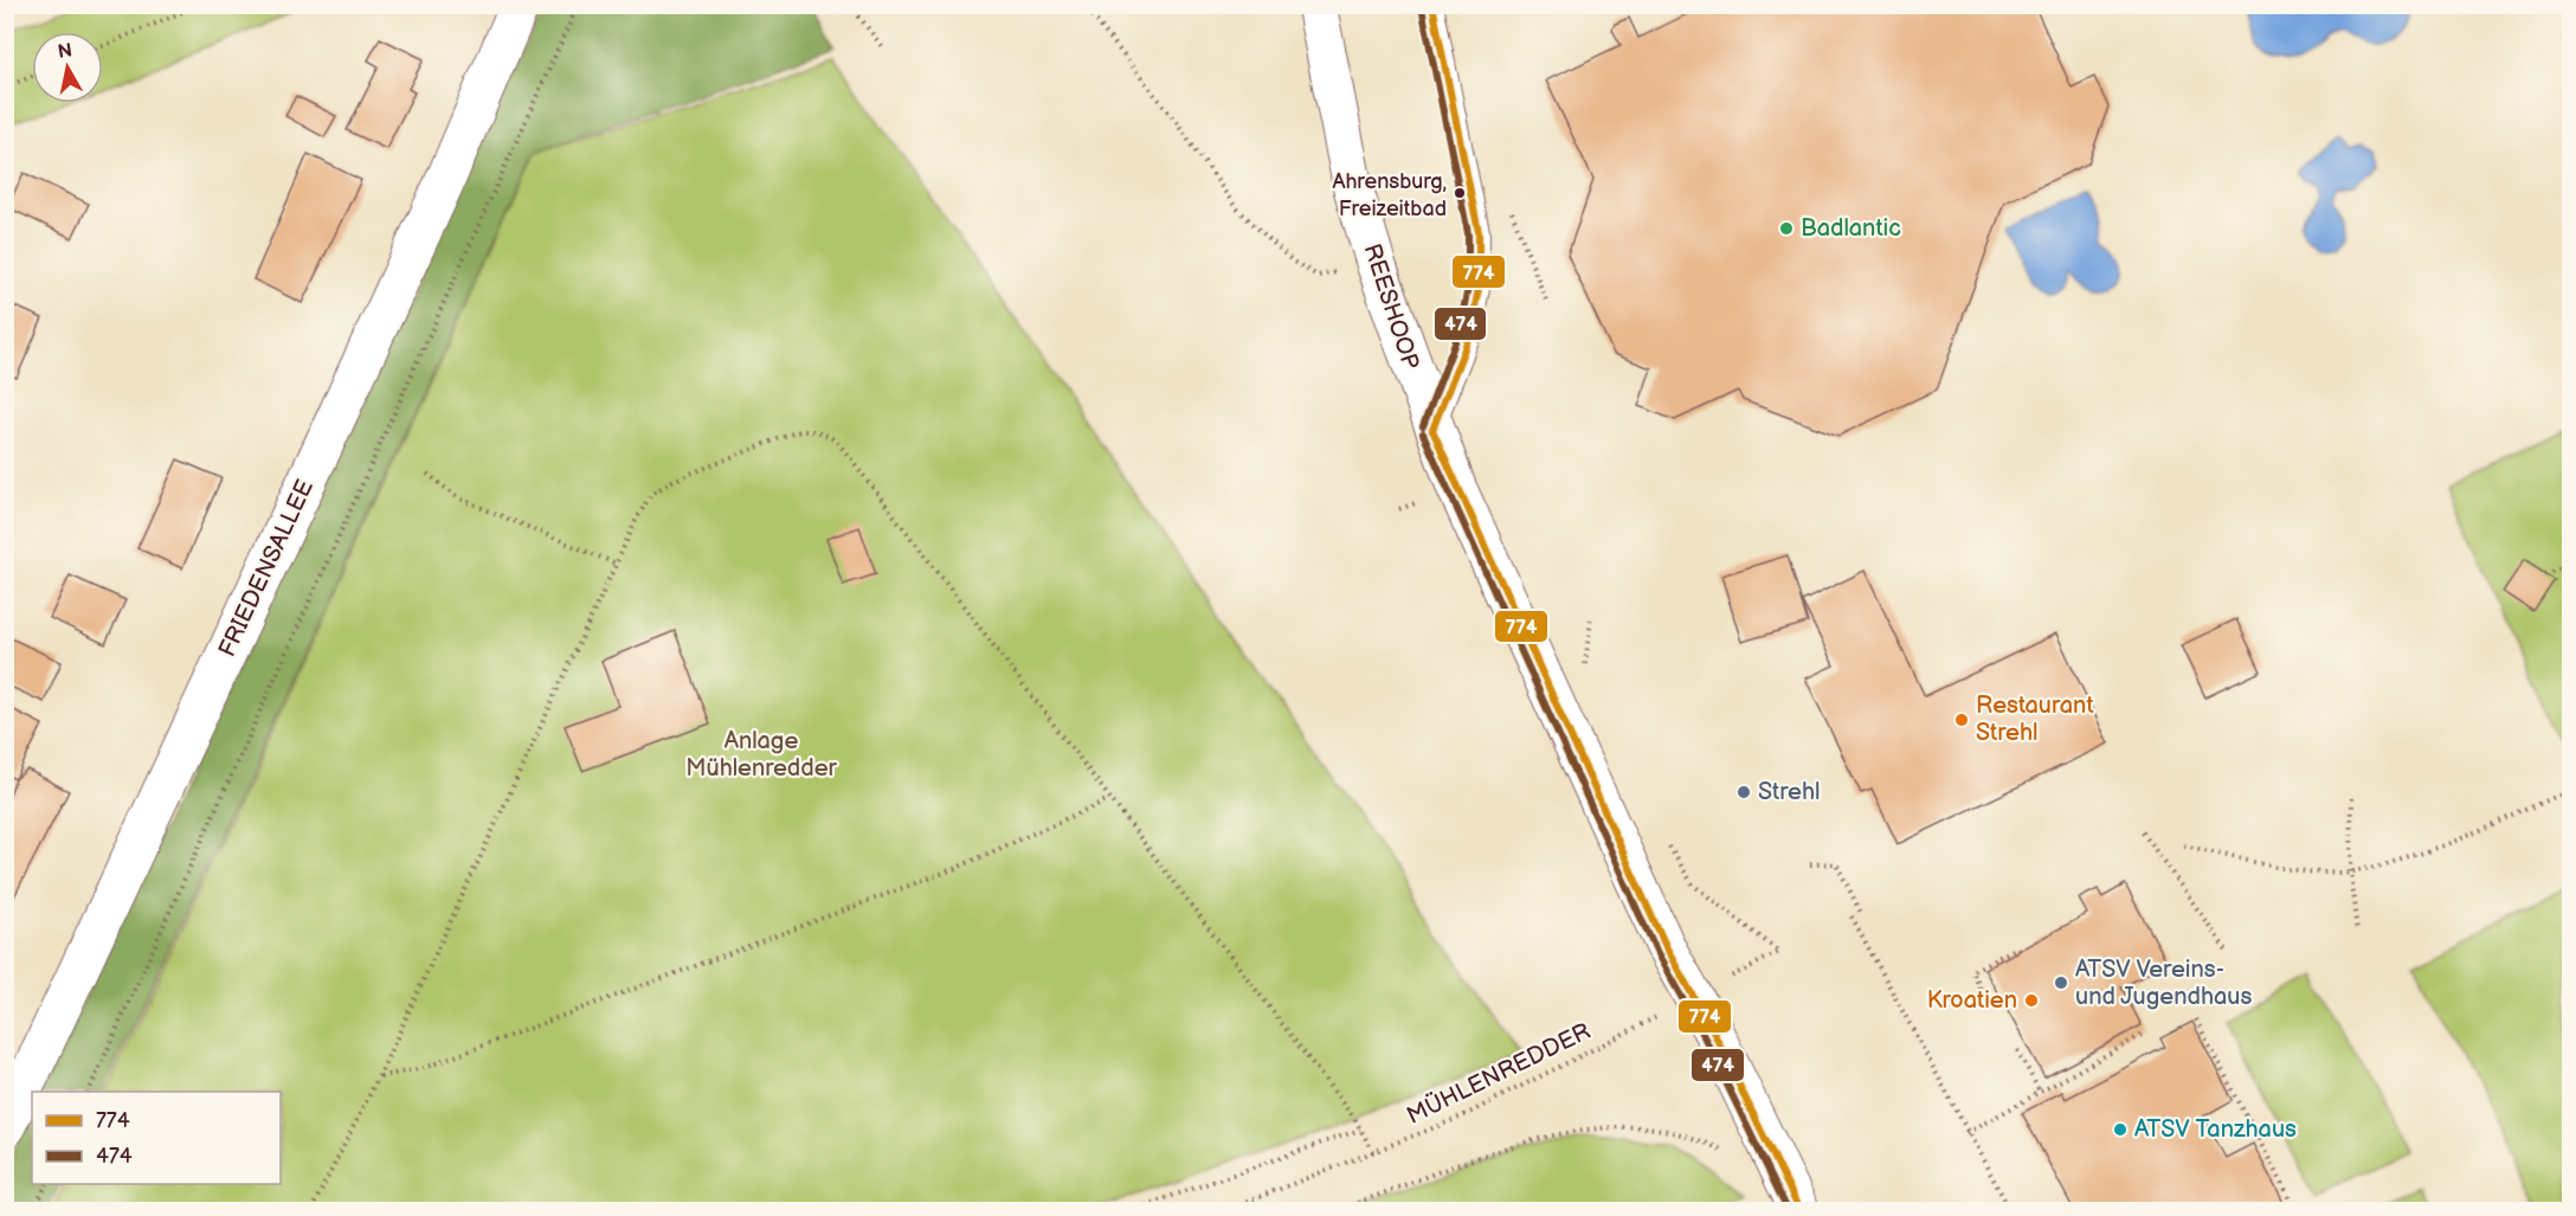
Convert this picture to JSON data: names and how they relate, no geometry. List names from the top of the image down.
{
  "streets": {
    "street": ["REESHOOP", "FRIEDENSALLEE"],
    "path": ["MÜHLENREDDER"]
  },
  "crossings": [
    ["REESHOOP", "MÜHLENREDDER"]
  ],
  "parks": ["Anlage Mühlenredder"],
  "places": [
    "Ahrensburg, Freizeitbad",
    "Badlantic",
    "Restaurant Strehl",
    "Strehl",
    "ATSV Vereins- und Jugendhaus",
    "Kroatien",
    "ATSV Tanzhaus"
  ],
  "lines": ["transit line 774", "transit line 474"],
  "legend": ["774", "474"],
  "north": "top"
}
